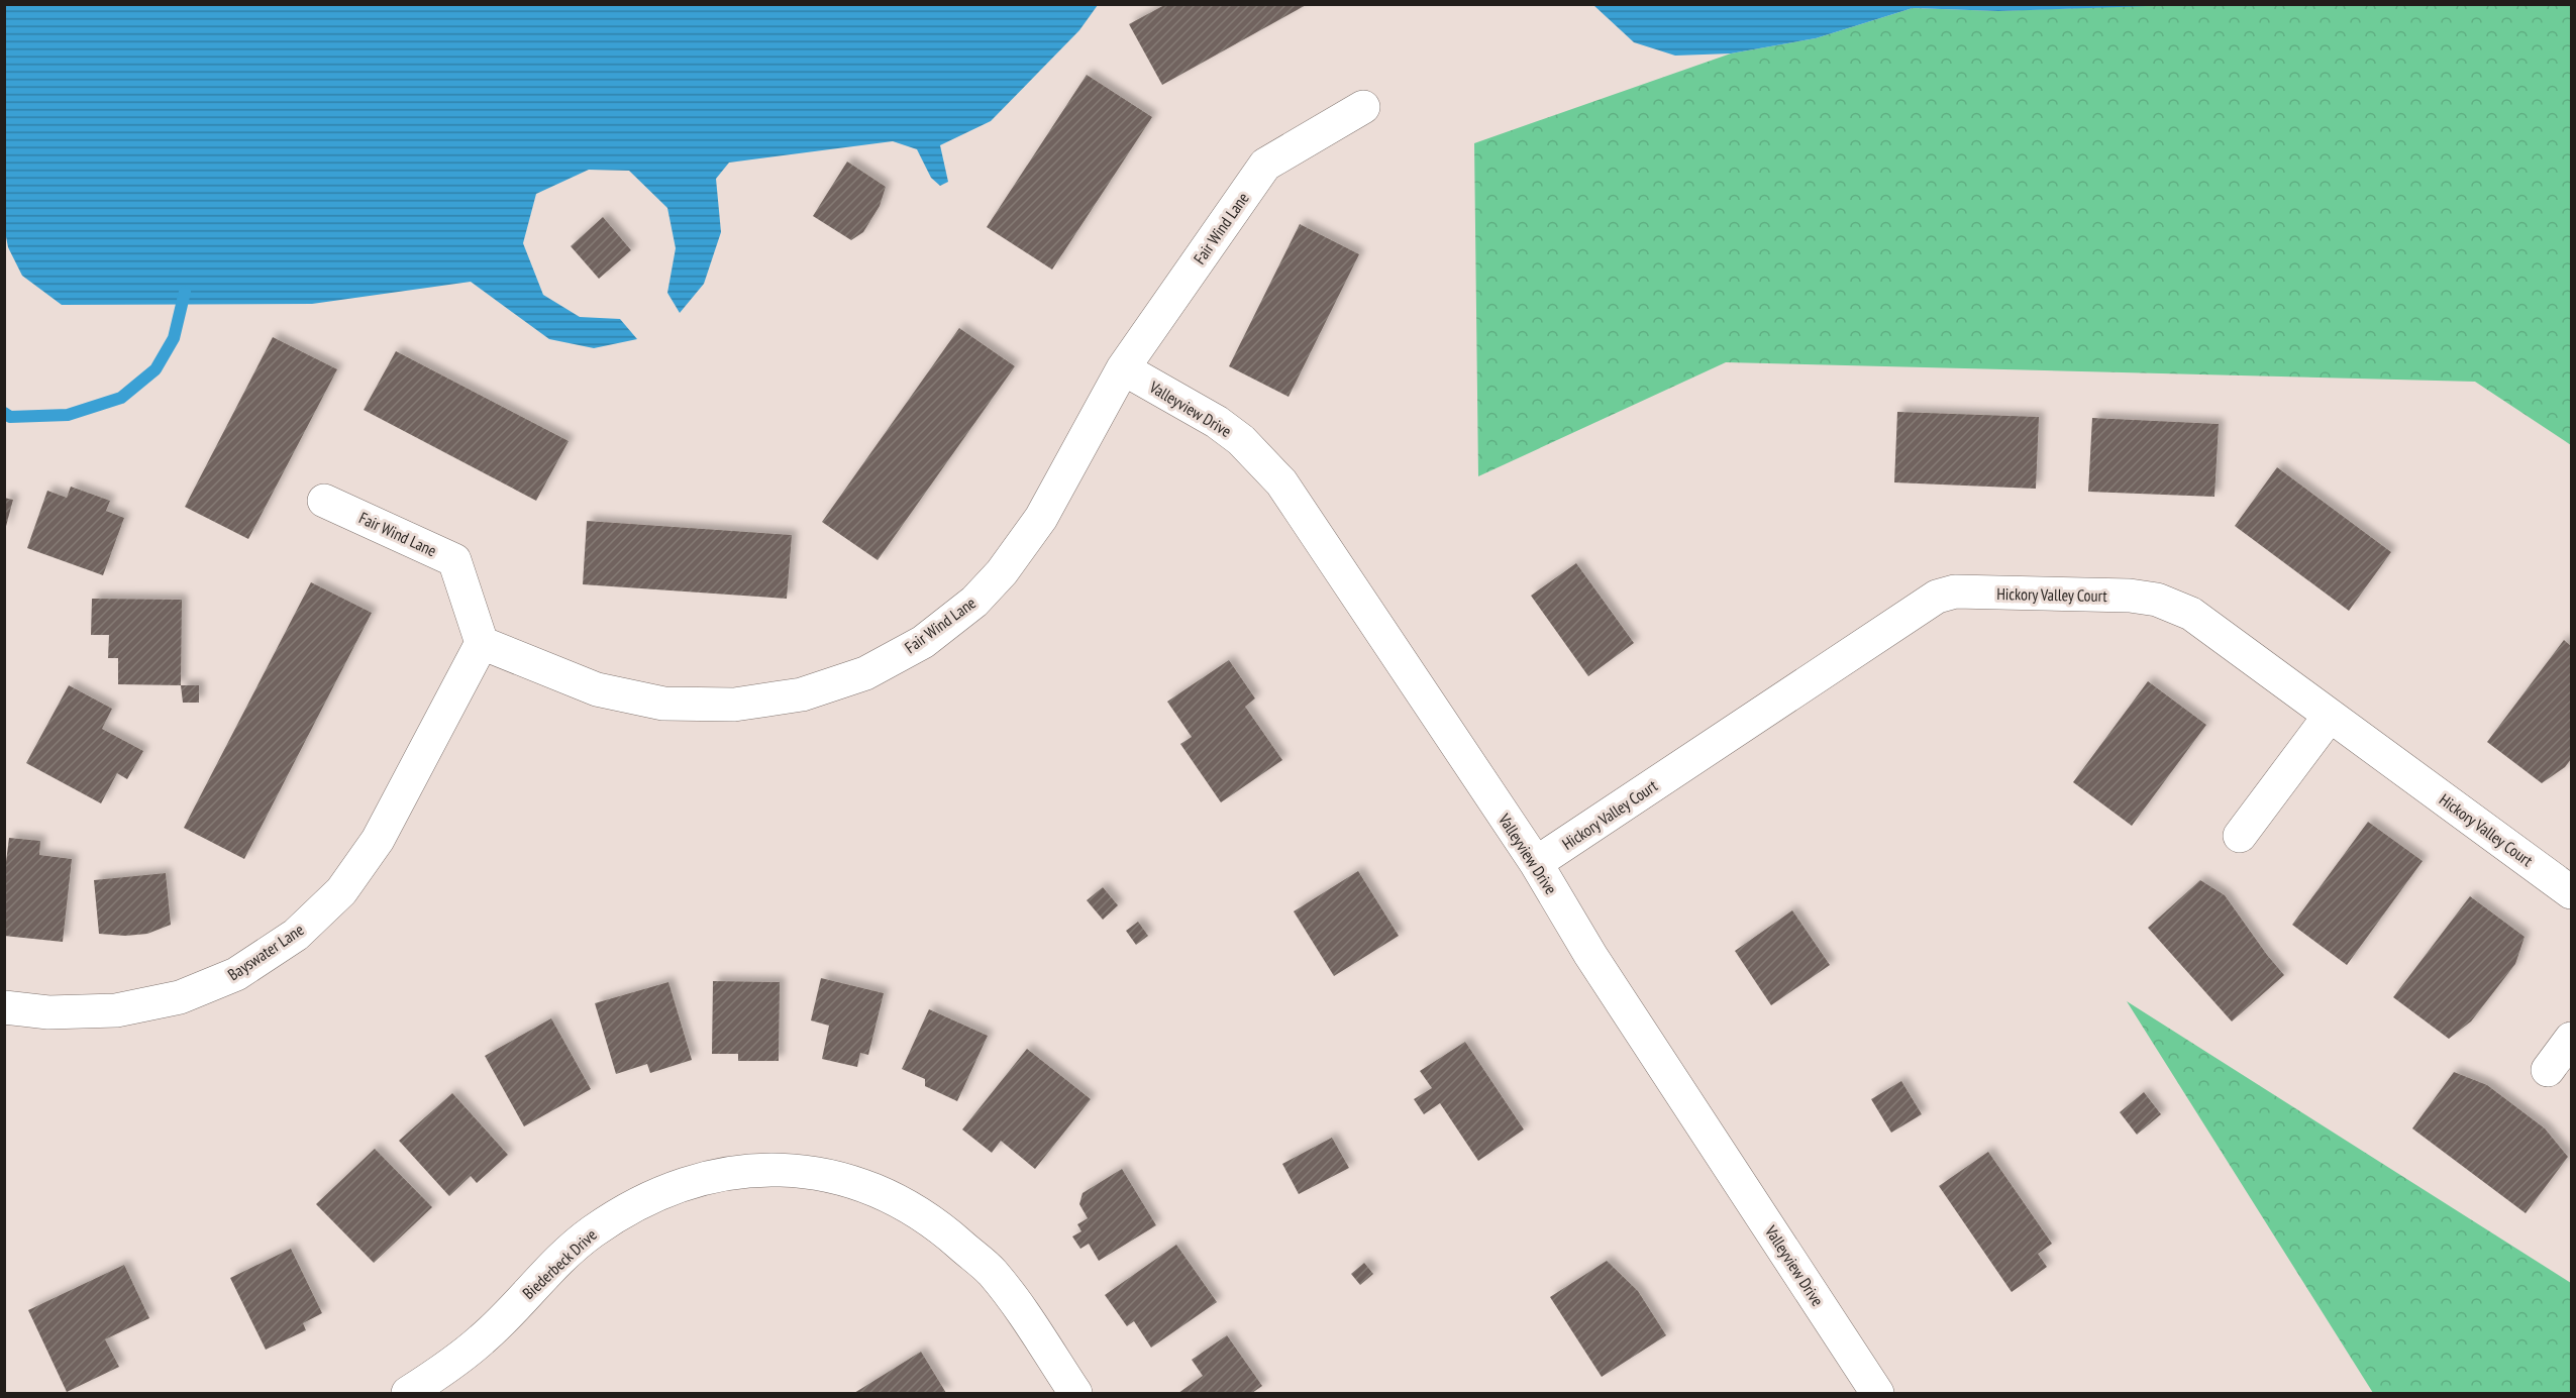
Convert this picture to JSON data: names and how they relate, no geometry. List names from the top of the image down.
{
  "streets": {
    "street": [
      "Fair Wind Lane",
      "Valleyview Drive",
      "Hickory Valley Court",
      "Bayswater Lane",
      "Biederbeck Drive"
    ]
  },
  "crossings": [
    ["Fair Wind Lane", "Valleyview Drive"],
    ["Fair Wind Lane", "Bayswater Lane"],
    ["Valleyview Drive", "Hickory Valley Court"]
  ]
}
